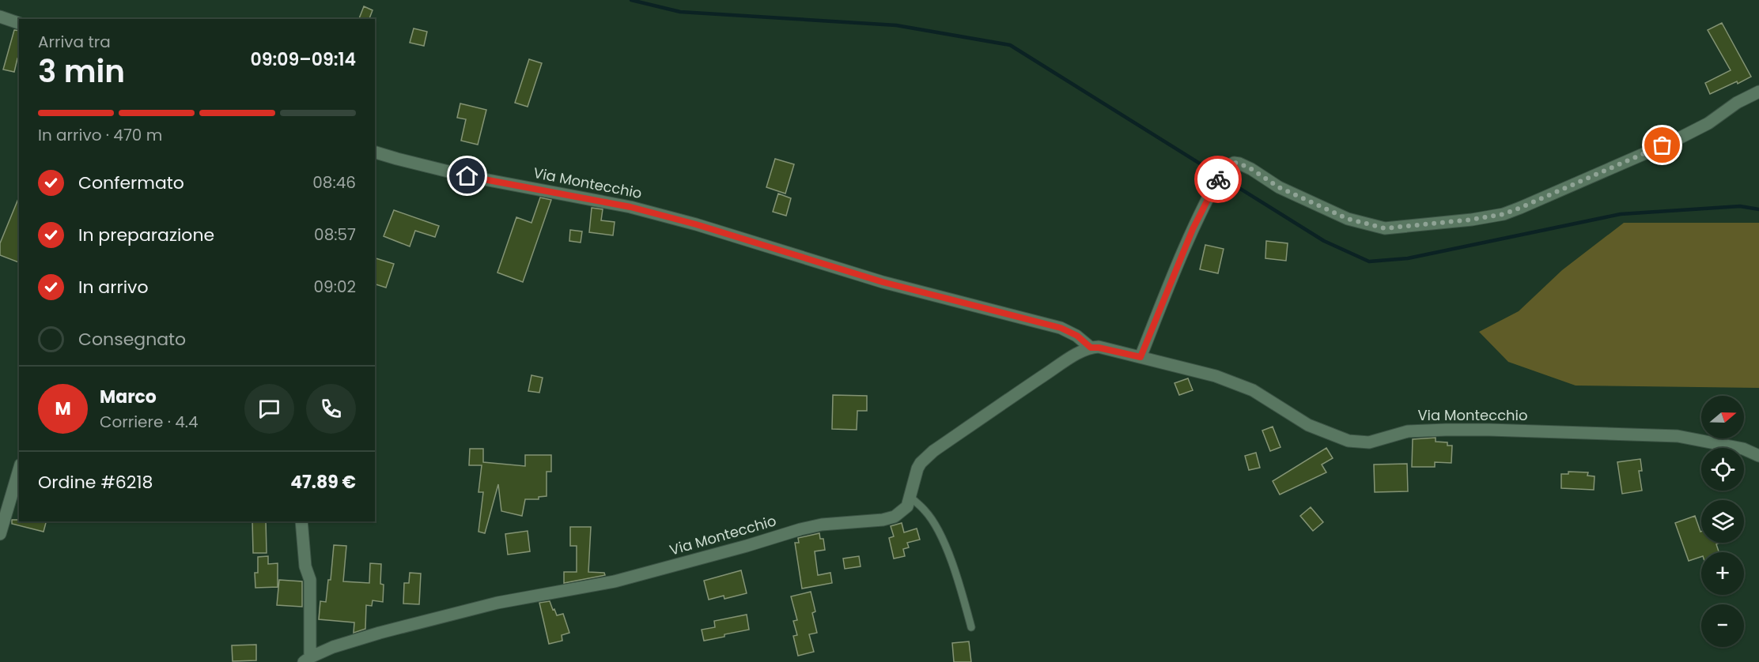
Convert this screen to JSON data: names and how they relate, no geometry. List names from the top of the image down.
{
  "streets": {
    "street": ["Via Montecchio"]
  },
  "north": "right",
  "page": {
    "heading": ["3 min", "Arriva tra", "09:09–09:14"],
    "panel": [
      "Marco",
      "Corriere · 4.4",
      "Ordine #6218",
      "47.89 €"
    ],
    "bar": "In arrivo · 470 m",
    "list": [
      ["Confermato", "08:46"],
      ["In preparazione", "08:57"],
      ["In arrivo", "09:02"],
      "Consegnato"
    ],
    "round": "M",
    "map_buttons": ["+", "−"]
  }
}
